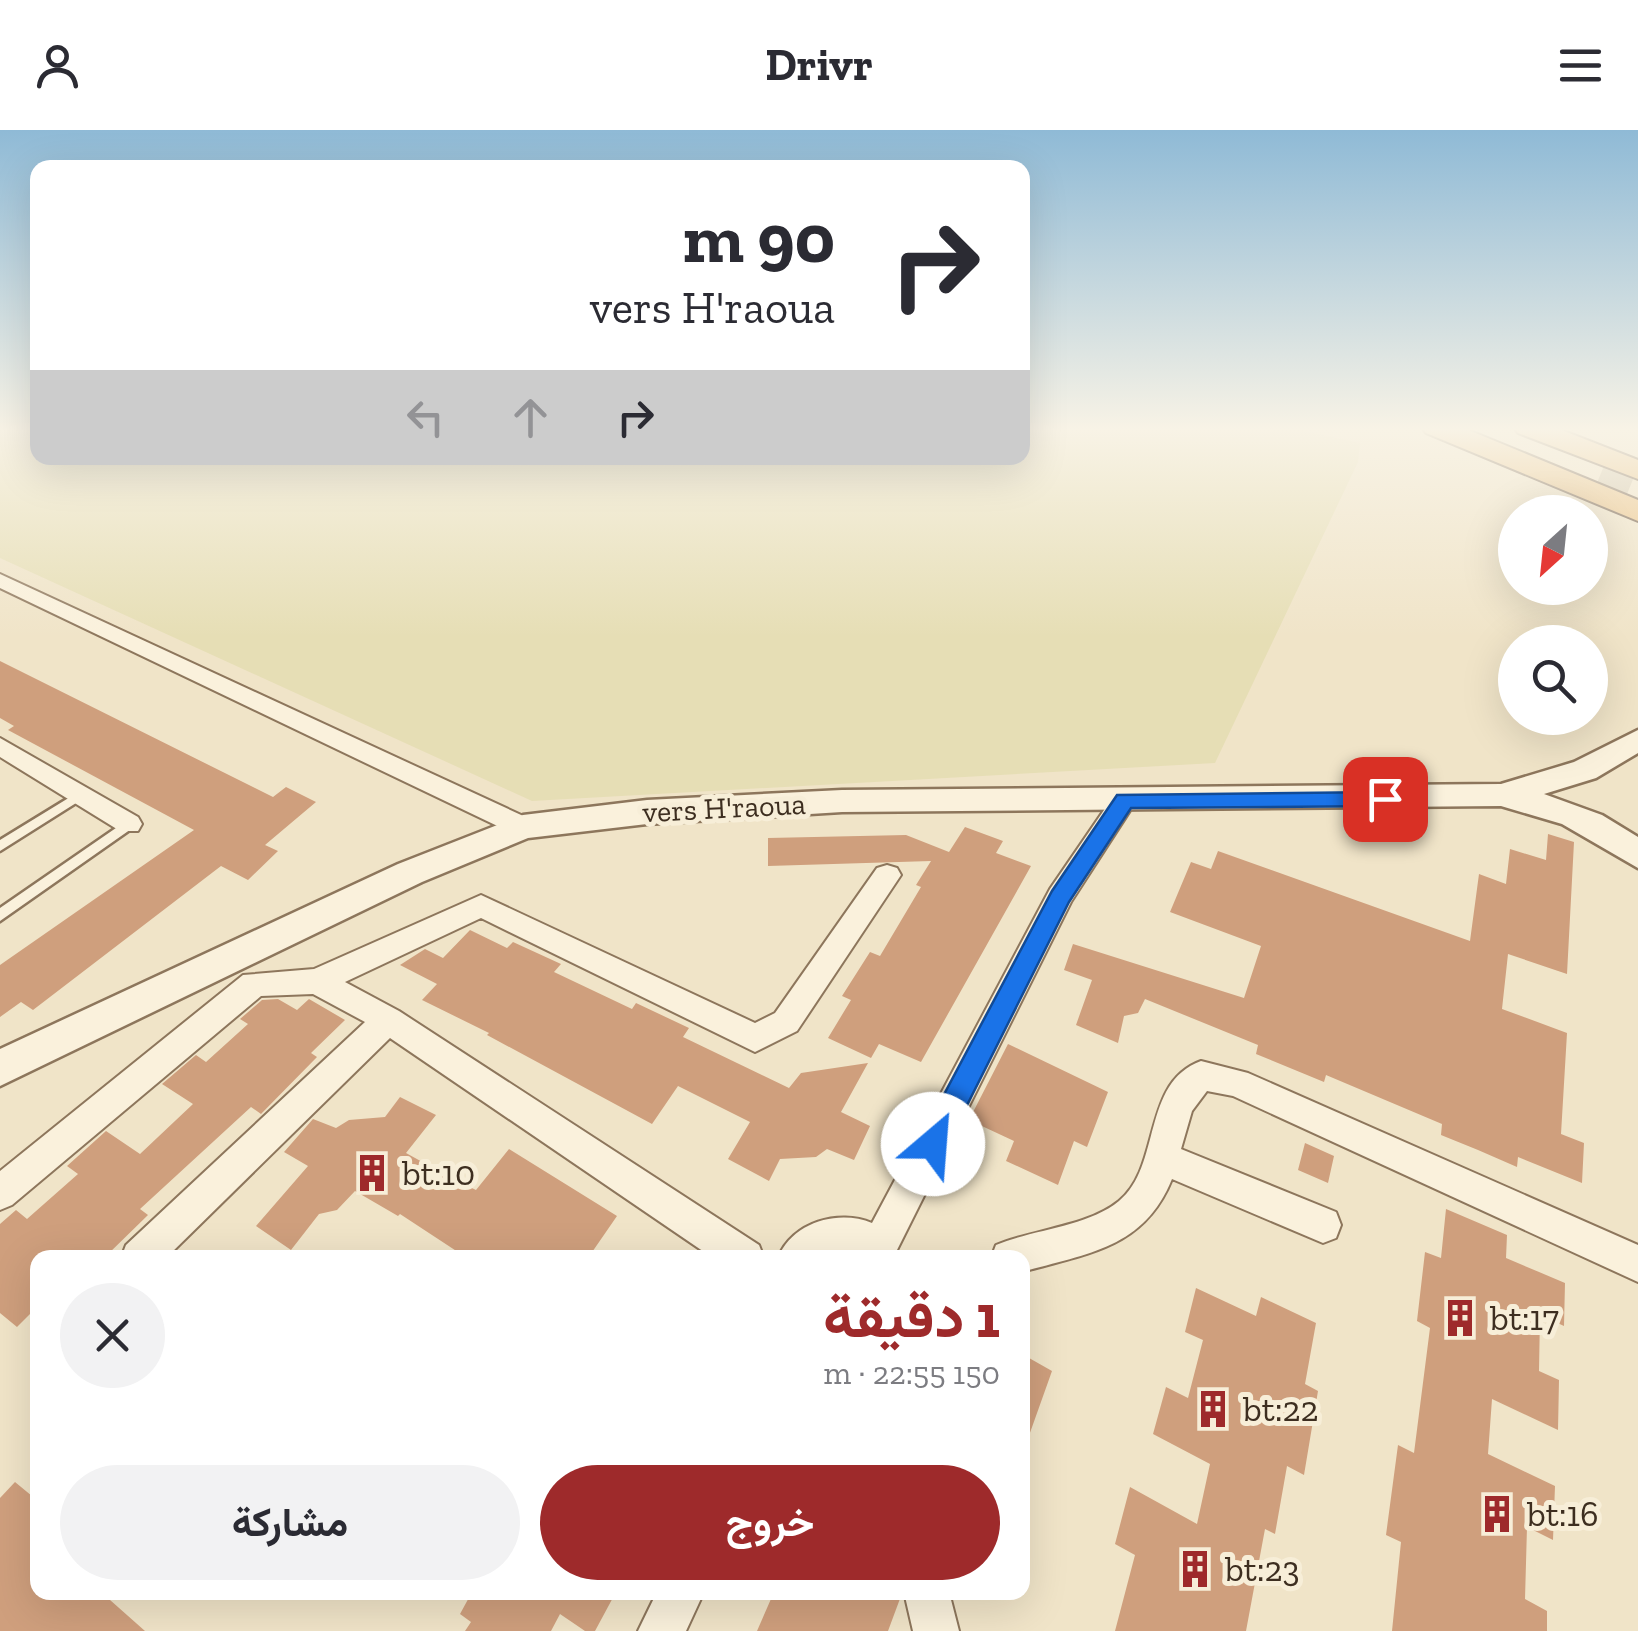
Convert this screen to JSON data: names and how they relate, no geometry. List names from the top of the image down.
{
  "streets": {
    "street": ["vers H'raoua"]
  },
  "places": {
    "building": [
      "bt:10",
      "bt:17",
      "bt:22",
      "bt:16",
      "bt:23"
    ]
  },
  "north": "bottom left",
  "page": {
    "header": "Drivr",
    "turn": ["90 m", "vers H'raoua"],
    "heading": ["1 دقيقة", "150 m · 22:55"],
    "buttons": ["خروج", "مشاركة"]
  }
}
